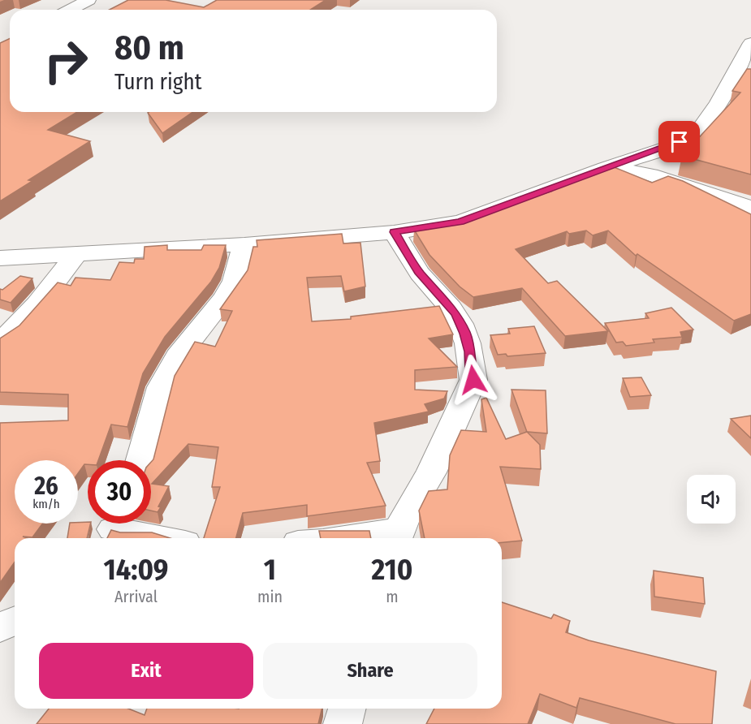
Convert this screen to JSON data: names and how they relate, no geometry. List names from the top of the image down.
{
  "page": {
    "turn": ["80 m", "Turn right"],
    "speed": "26 km/h",
    "limit": "30",
    "eta": [
      "14:09",
      "Arrival",
      "1",
      "min",
      "210",
      "m"
    ],
    "buttons": ["Exit", "Share"]
  }
}
